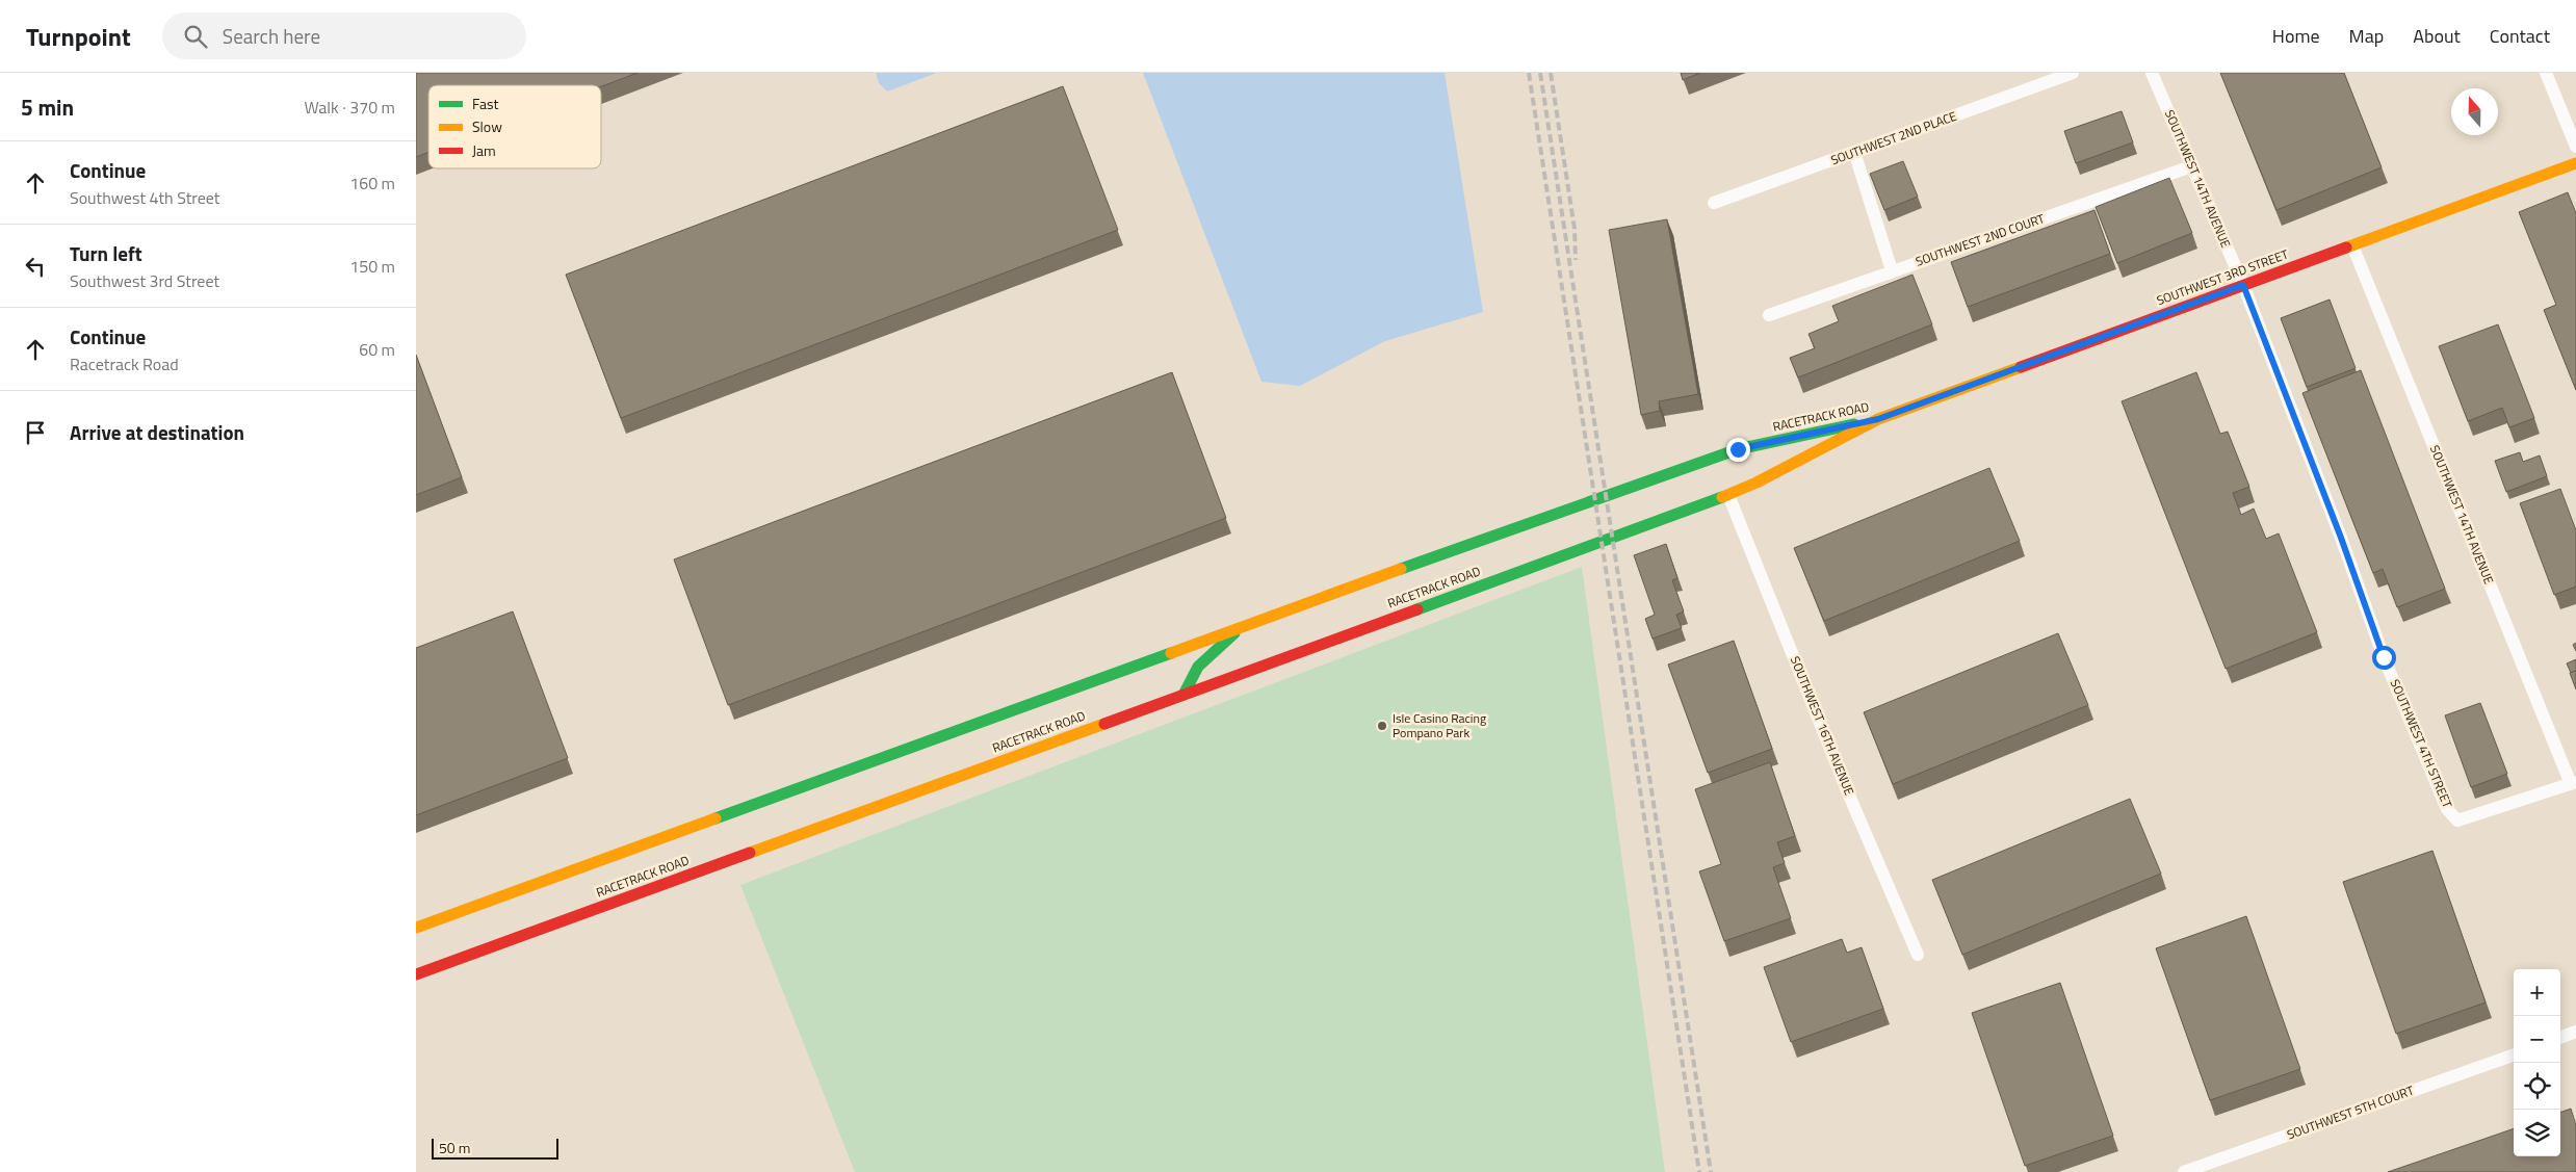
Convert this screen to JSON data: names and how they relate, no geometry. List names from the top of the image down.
{
  "streets": {
    "street": [
      "SOUTHWEST 2ND PLACE",
      "SOUTHWEST 14TH AVENUE",
      "SOUTHWEST 2ND COURT",
      "SOUTHWEST 3RD STREET",
      "RACETRACK ROAD",
      "SOUTHWEST 16TH AVENUE",
      "SOUTHWEST 4TH STREET",
      "SOUTHWEST 5TH COURT"
    ]
  },
  "crossings": [
    ["SOUTHWEST 14TH AVENUE", "SOUTHWEST 2ND COURT"],
    ["SOUTHWEST 14TH AVENUE", "SOUTHWEST 3RD STREET"],
    ["SOUTHWEST 14TH AVENUE", "SOUTHWEST 4TH STREET"],
    ["SOUTHWEST 3RD STREET", "RACETRACK ROAD"],
    ["SOUTHWEST 3RD STREET", "SOUTHWEST 4TH STREET"],
    ["RACETRACK ROAD", "SOUTHWEST 16TH AVENUE"]
  ],
  "places": ["Isle Casino Racing Pompano Park"],
  "legend": ["Fast", "Slow", "Jam"],
  "scale_bar": "50 m",
  "north": "top",
  "page": {
    "header": "Turnpoint",
    "search": "Search here",
    "nav": [
      "Home",
      "Map",
      "About",
      "Contact"
    ],
    "heading": ["5 min", "Walk · 370 m"],
    "list": [
      ["Continue", "Southwest 4th Street", "160 m"],
      ["Turn left", "Southwest 3rd Street", "150 m"],
      ["Continue", "Racetrack Road", "60 m"],
      "Arrive at destination"
    ],
    "map_buttons": ["+", "−"],
    "scale": "50 m"
  }
}
